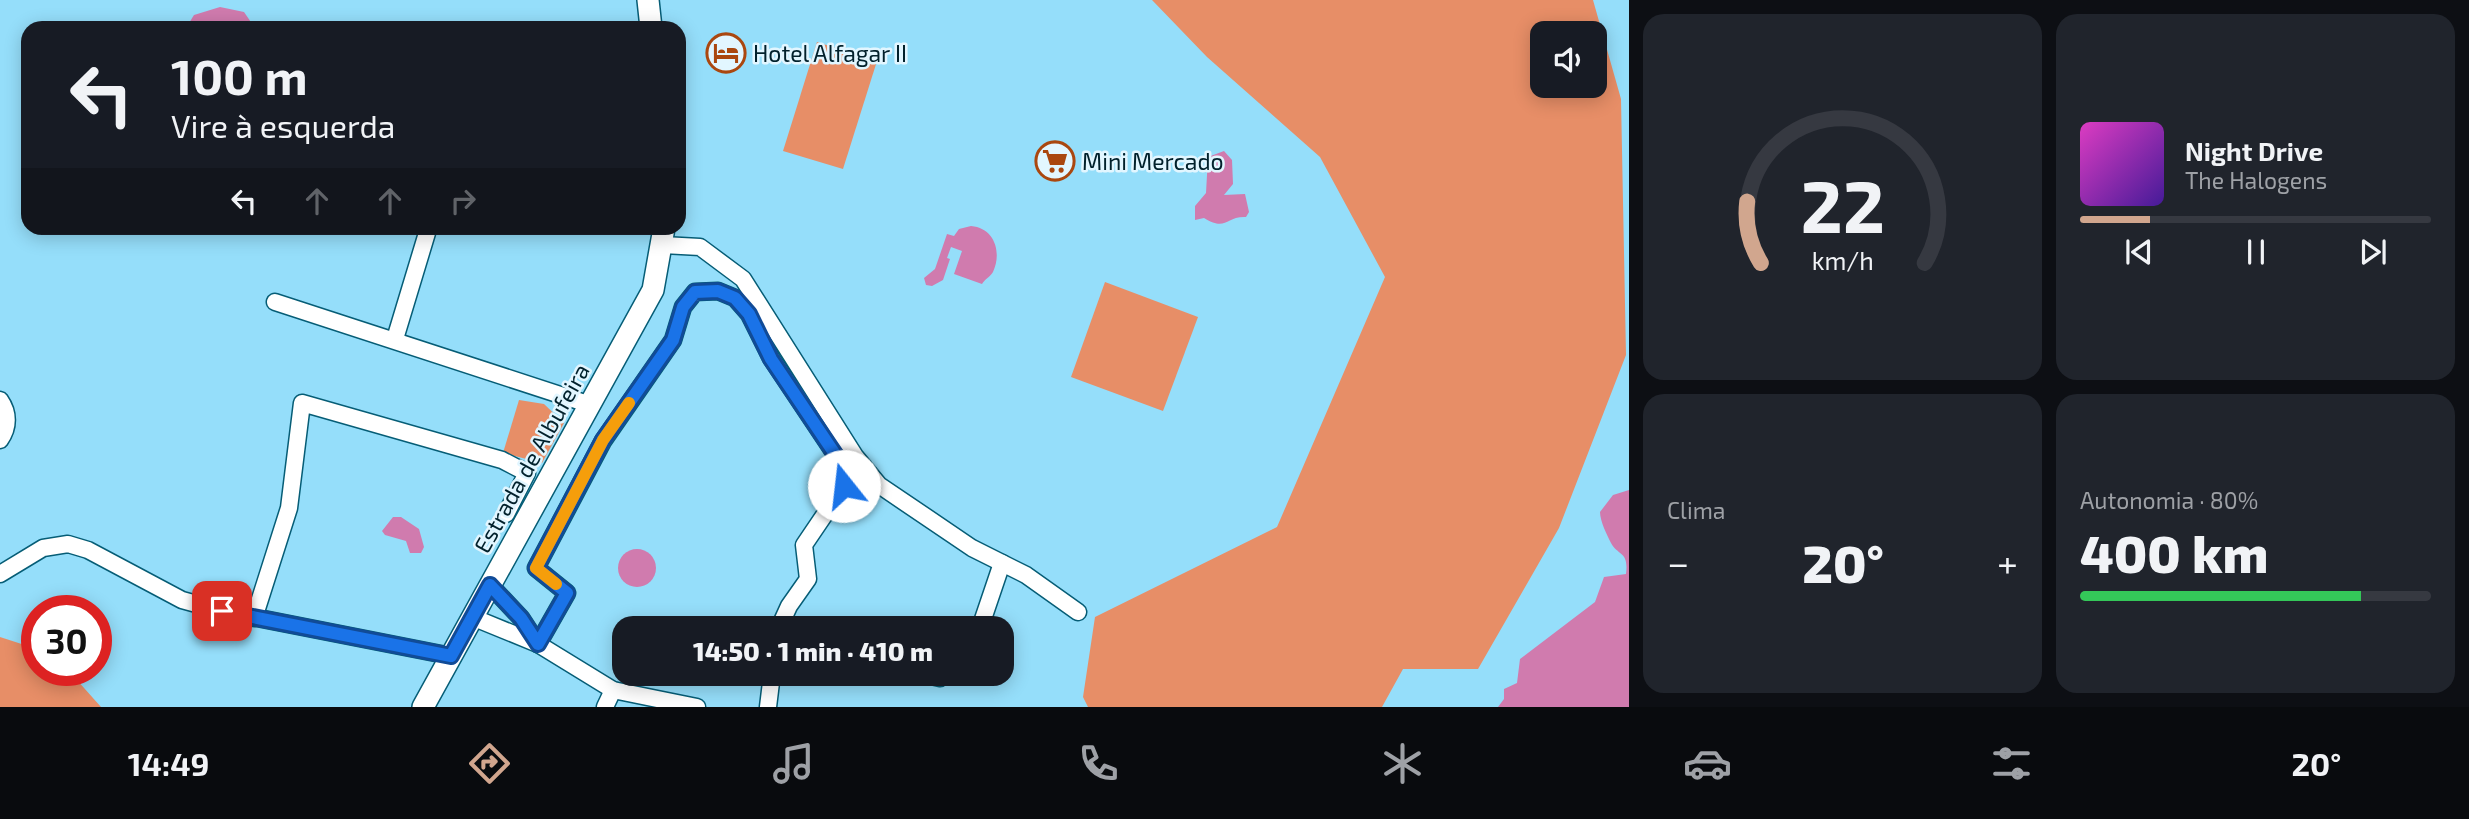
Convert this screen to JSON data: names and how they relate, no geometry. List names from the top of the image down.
{
  "streets": {
    "street": ["Estrada de Albufeira"]
  },
  "places": {
    "hotel": ["Hotel Alfagar II"],
    "supermarket": ["Mini Mercado"]
  },
  "page": {
    "turn": ["100 m", "Vire à esquerda"],
    "song": ["Night Drive", "The Halogens"],
    "tile": [
      "Clima",
      ["Autonomia · 80%", "400 km"]
    ],
    "heat": ["−", "20°", "+"],
    "limit": "30",
    "trip": "14:50 · 1 min · 410 m",
    "tabs": ["14:49", "20°"],
    "gauge": ["22", "km/h"]
  }
}
